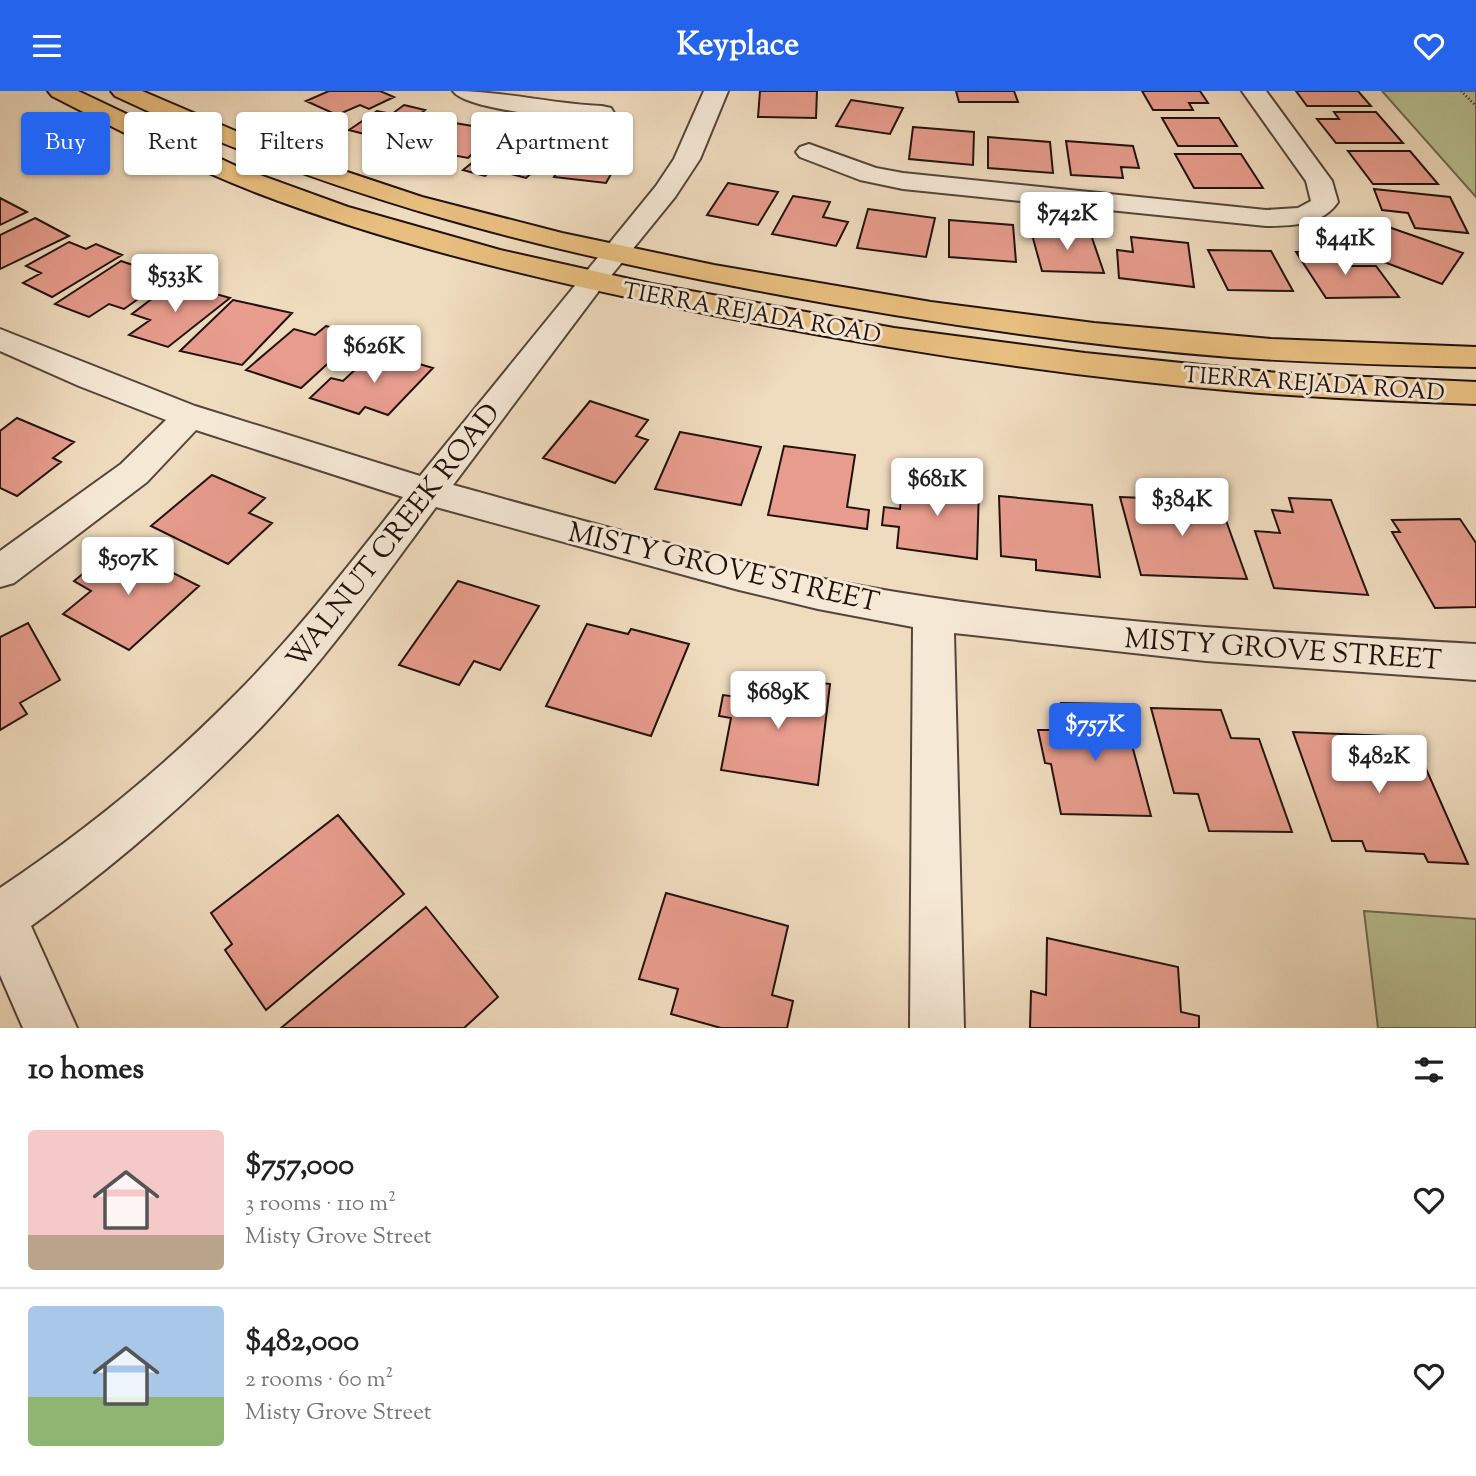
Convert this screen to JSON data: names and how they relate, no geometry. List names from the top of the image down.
{
  "streets": {
    "main road": ["TIERRA REJADA ROAD"],
    "street": ["WALNUT CREEK ROAD", "MISTY GROVE STREET"]
  },
  "crossings": [
    ["TIERRA REJADA ROAD", "WALNUT CREEK ROAD"],
    ["WALNUT CREEK ROAD", "MISTY GROVE STREET"]
  ],
  "page": {
    "header": "Keyplace",
    "chip": [
      "Buy",
      "Rent",
      "Filters",
      "New",
      "Apartment"
    ],
    "price": [
      "$742K",
      "$441K",
      "$533K",
      "$626K",
      "$681K",
      "$384K",
      "$507K",
      "$689K",
      "$757K",
      "$482K"
    ],
    "heading": "10 homes",
    "list": [
      {
        "name": "$757,000",
        "note": "3 rooms · 110 m² · Misty Grove Street"
      },
      {
        "name": "$482,000",
        "note": "2 rooms · 60 m² · Misty Grove Street"
      }
    ]
  }
}
